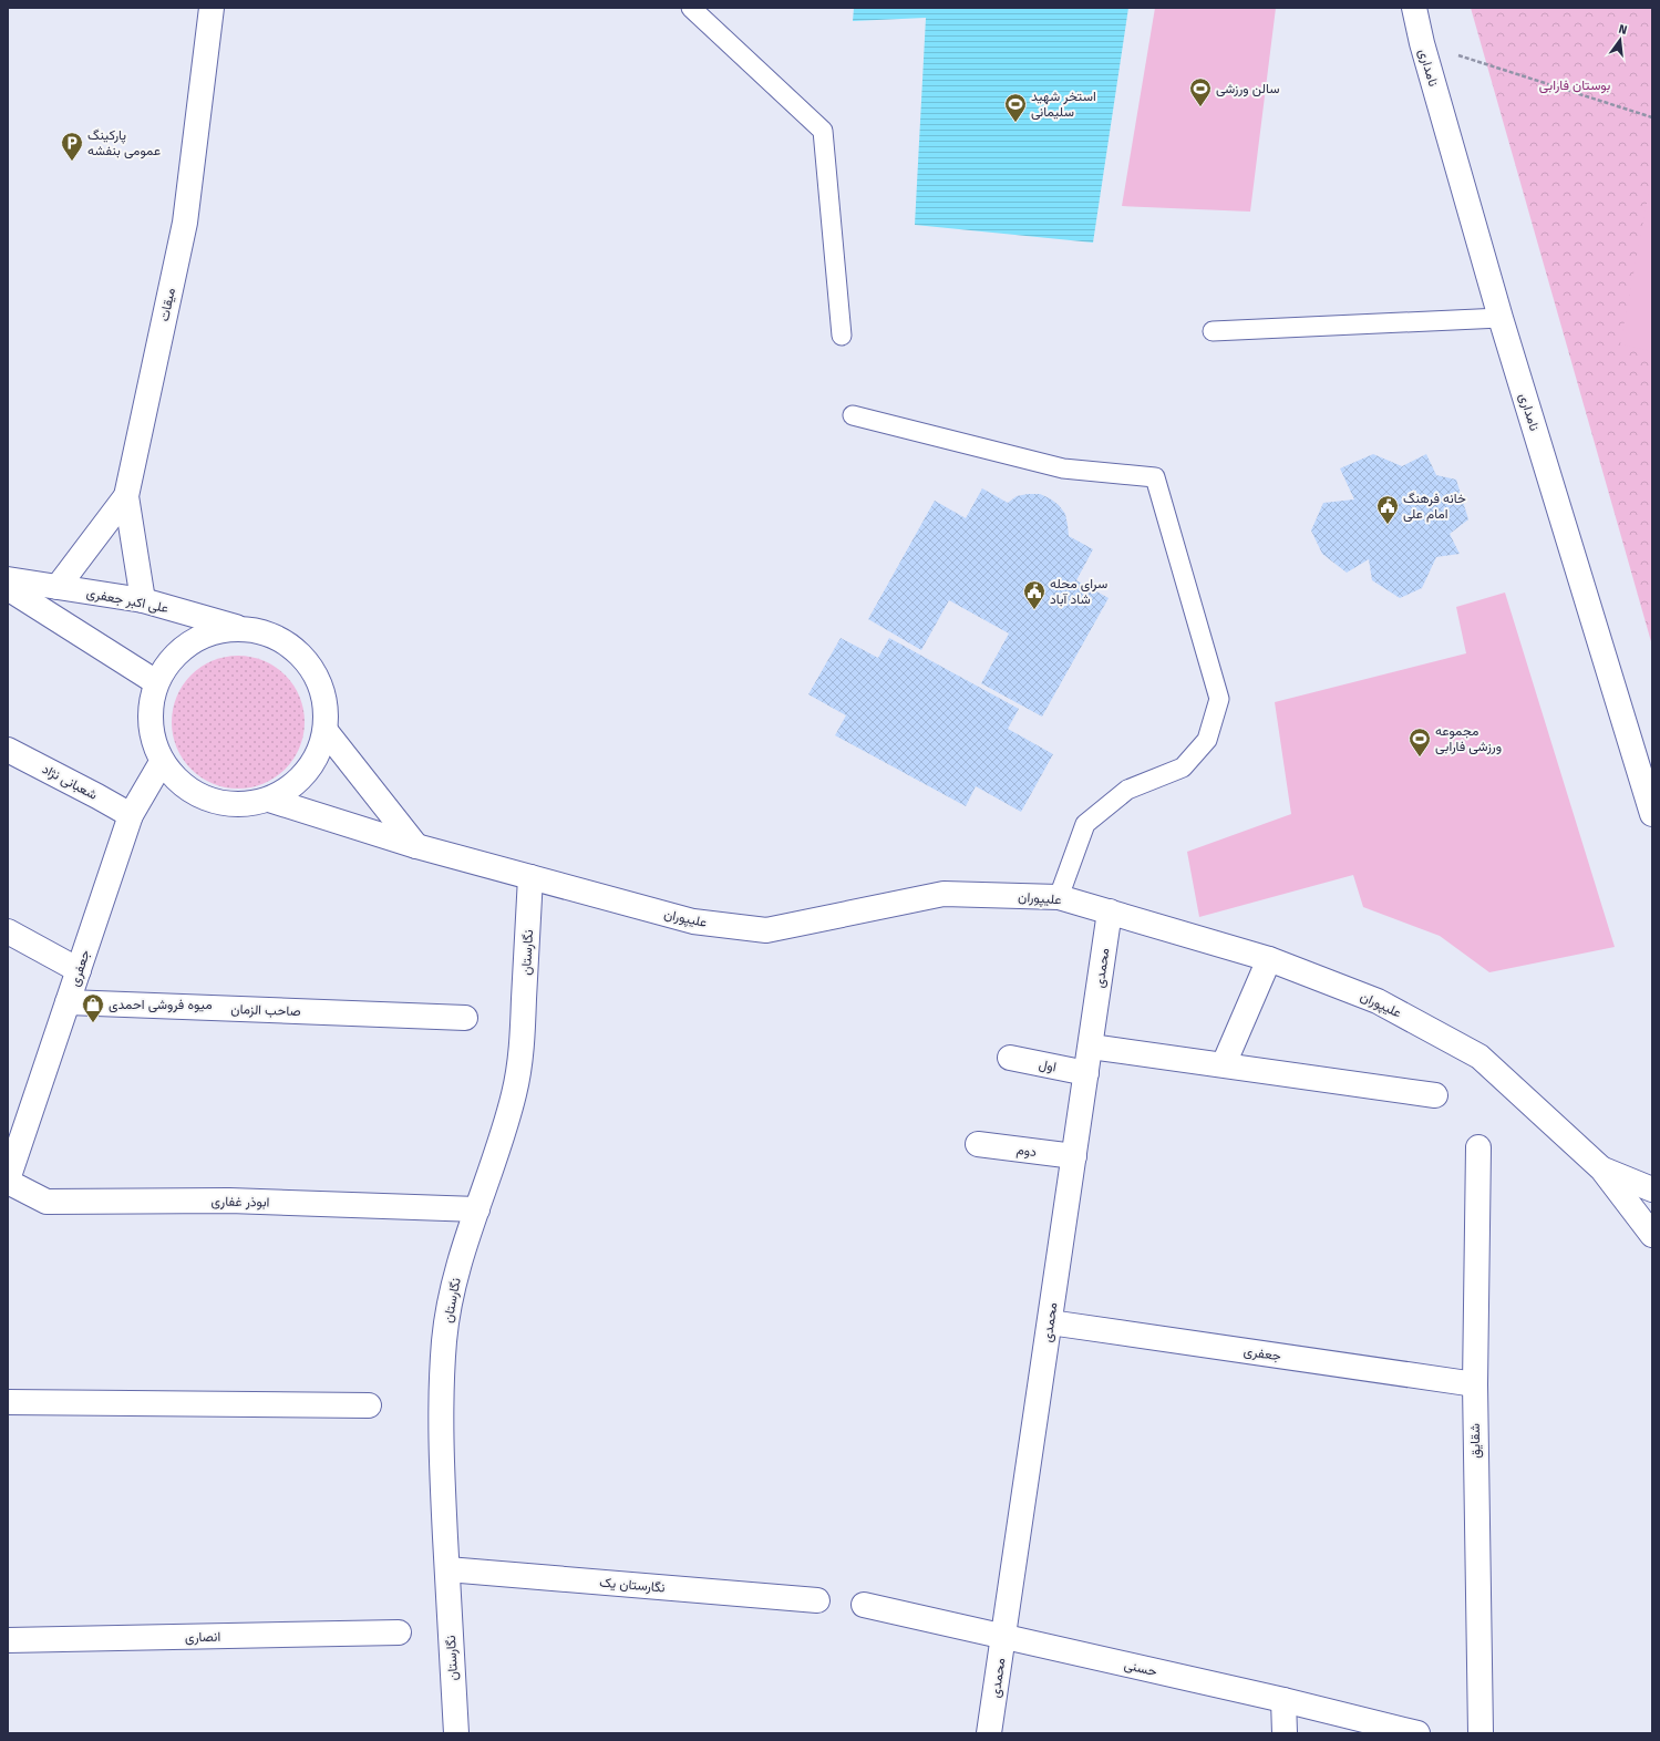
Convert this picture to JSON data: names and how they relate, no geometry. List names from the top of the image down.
{
  "streets": {
    "street": [
      "نامداری",
      "میقات",
      "علی اکبر جعفری",
      "شعبانی نژاد",
      "علیپوران",
      "نگارستان",
      "جعفری",
      "محمدی",
      "صاحب الزمان",
      "اول",
      "دوم",
      "ابوذر غفاری",
      "شقایق",
      "نگارستان یک",
      "انصاری",
      "حسنی"
    ]
  },
  "crossings": [
    ["میقات", "علی اکبر جعفری"],
    ["علی اکبر جعفری", "علیپوران"],
    ["شعبانی نژاد", "جعفری"],
    ["علیپوران", "نگارستان"],
    ["علیپوران", "محمدی"],
    ["نگارستان", "ابوذر غفاری"],
    ["نگارستان", "نگارستان یک"],
    ["جعفری", "محمدی"],
    ["جعفری", "صاحب الزمان"],
    ["جعفری", "ابوذر غفاری"],
    ["جعفری", "شقایق"],
    ["محمدی", "اول"],
    ["محمدی", "دوم"],
    ["محمدی", "حسنی"]
  ],
  "parks": ["بوستان فارابی"],
  "places": {
    "sports": ["سالن ورزشی", "استخر شهید سلیمانی", "مجموعه ورزشی فارابی"],
    "parking": ["پارکینگ عمومی بنفشه"],
    "public building": ["خانه فرهنگ امام علی", "سرای محله شاد آباد"],
    "shop": ["میوه فروشی احمدی"]
  },
  "north": "top"
}
